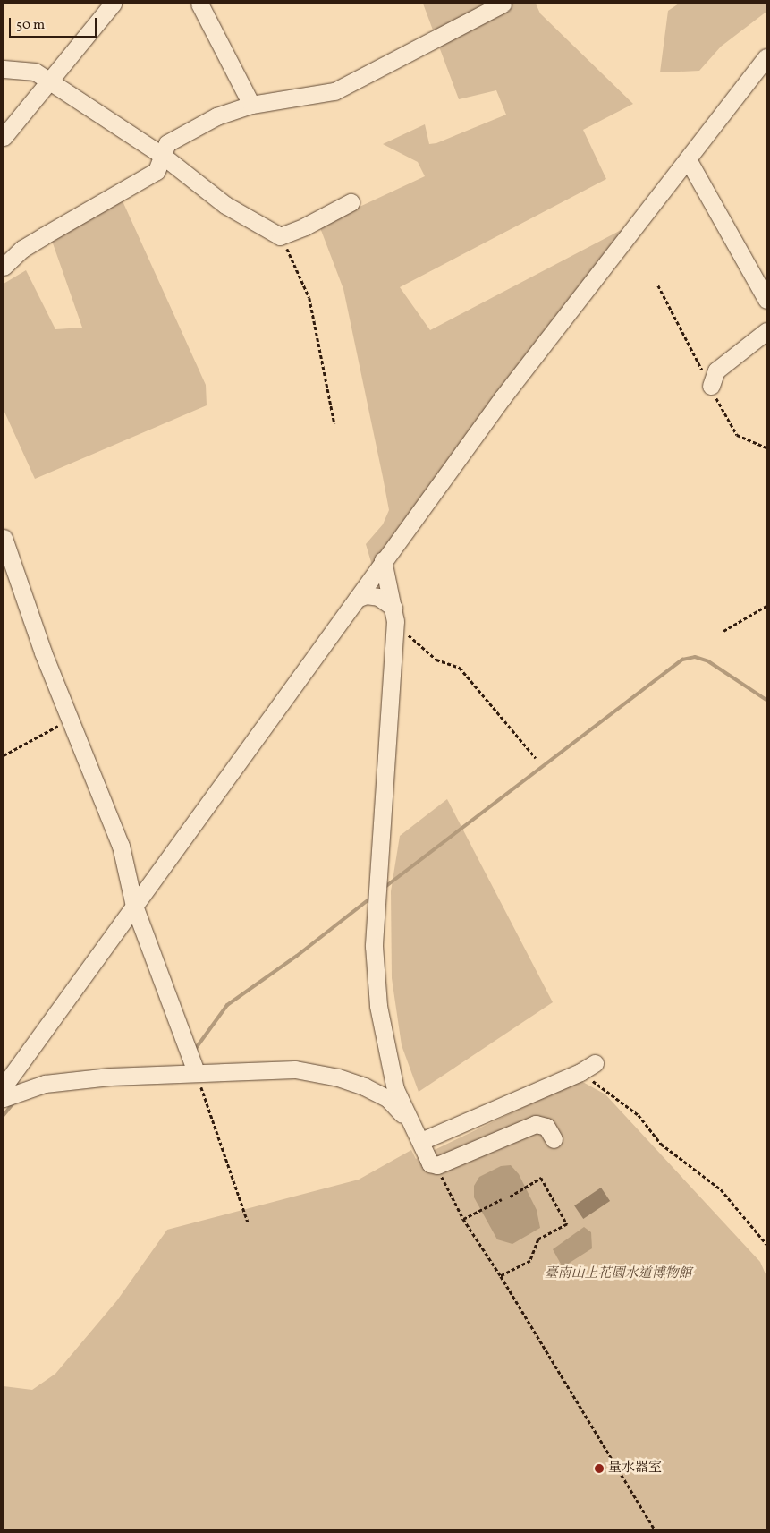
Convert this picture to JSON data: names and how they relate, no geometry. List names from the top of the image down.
{
  "parks": ["臺南山上花園水道博物館"],
  "places": ["量水器室"],
  "scale_bar": "50 m"
}
